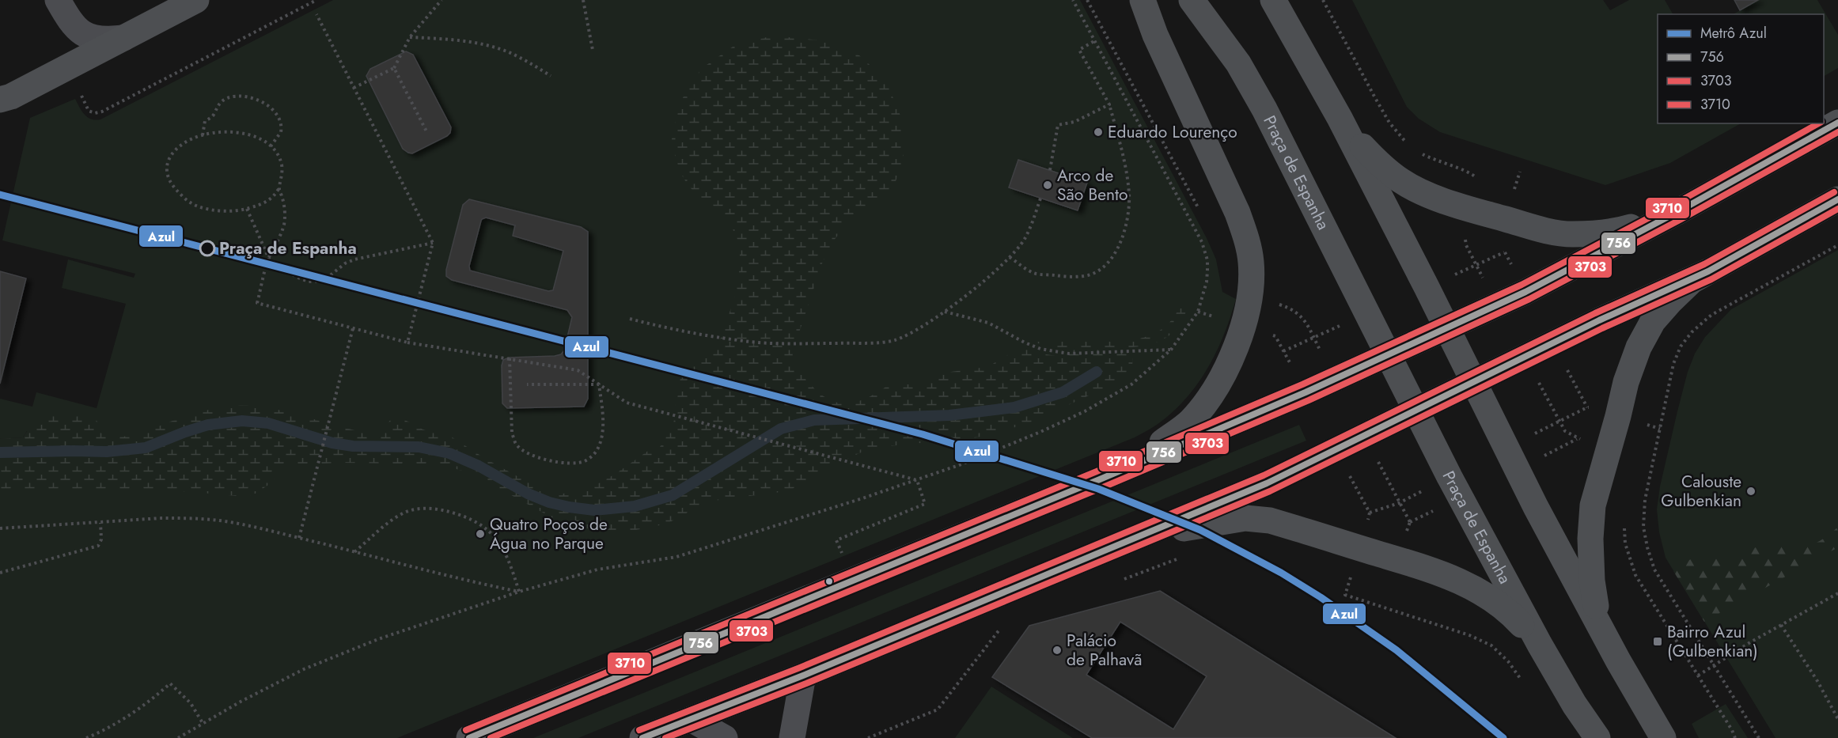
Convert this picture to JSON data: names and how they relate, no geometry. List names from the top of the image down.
{
  "streets": {
    "main road": ["Praça de Espanha"]
  },
  "places": {
    "other": [
      "Eduardo Lourenço",
      "Arco de São Bento",
      "Praça de Espanha",
      "Calouste Gulbenkian",
      "Quatro Poços de Água no Parque",
      "Palácio de Palhavã"
    ],
    "transit": ["Bairro Azul (Gulbenkian)"]
  },
  "lines": [
    "transit line 756",
    "transit line 3710",
    "transit line 3703",
    "metro line Azul"
  ],
  "legend": [
    "Metrô Azul",
    "756",
    "3703",
    "3710"
  ]
}
